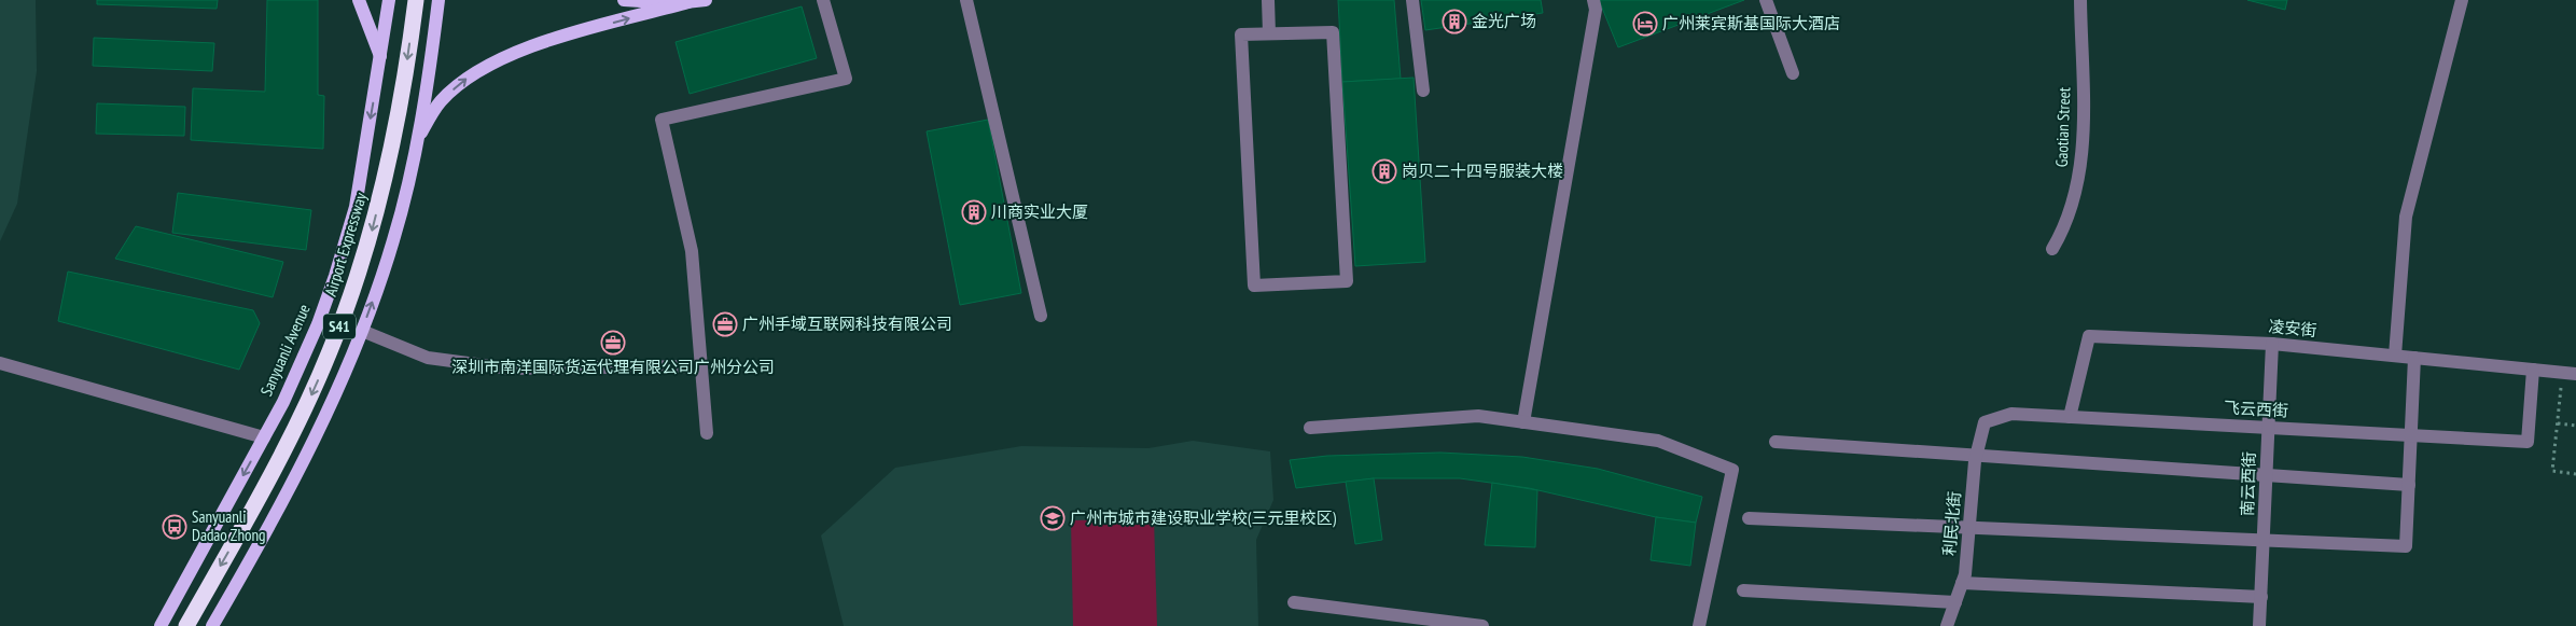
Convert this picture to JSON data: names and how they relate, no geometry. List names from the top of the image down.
{
  "streets": {
    "highway": ["Airport Expressway", "S41"],
    "main road": ["Sanyuanli Avenue"],
    "street": [
      "Gaotian Street",
      "凌安街",
      "飞云西街",
      "南云西街",
      "利民北街"
    ]
  },
  "crossings": [
    ["凌安街", "飞云西街"],
    ["凌安街", "南云西街"],
    ["飞云西街", "南云西街"],
    ["飞云西街", "利民北街"]
  ],
  "one_way": ["Airport Expressway"],
  "places": {
    "building": ["金光广场", "岗贝二十四号服装大楼", "川商实业大厦"],
    "hotel": ["广州莱宾斯基国际大酒店"],
    "office": ["广州手域互联网科技有限公司", "深圳市南洋国际货运代理有限公司广州分公司"],
    "school or university": ["广州市城市建设职业学校(三元里校区)"],
    "bus stop": ["Sanyuanli Dadao Zhong"]
  }
}
